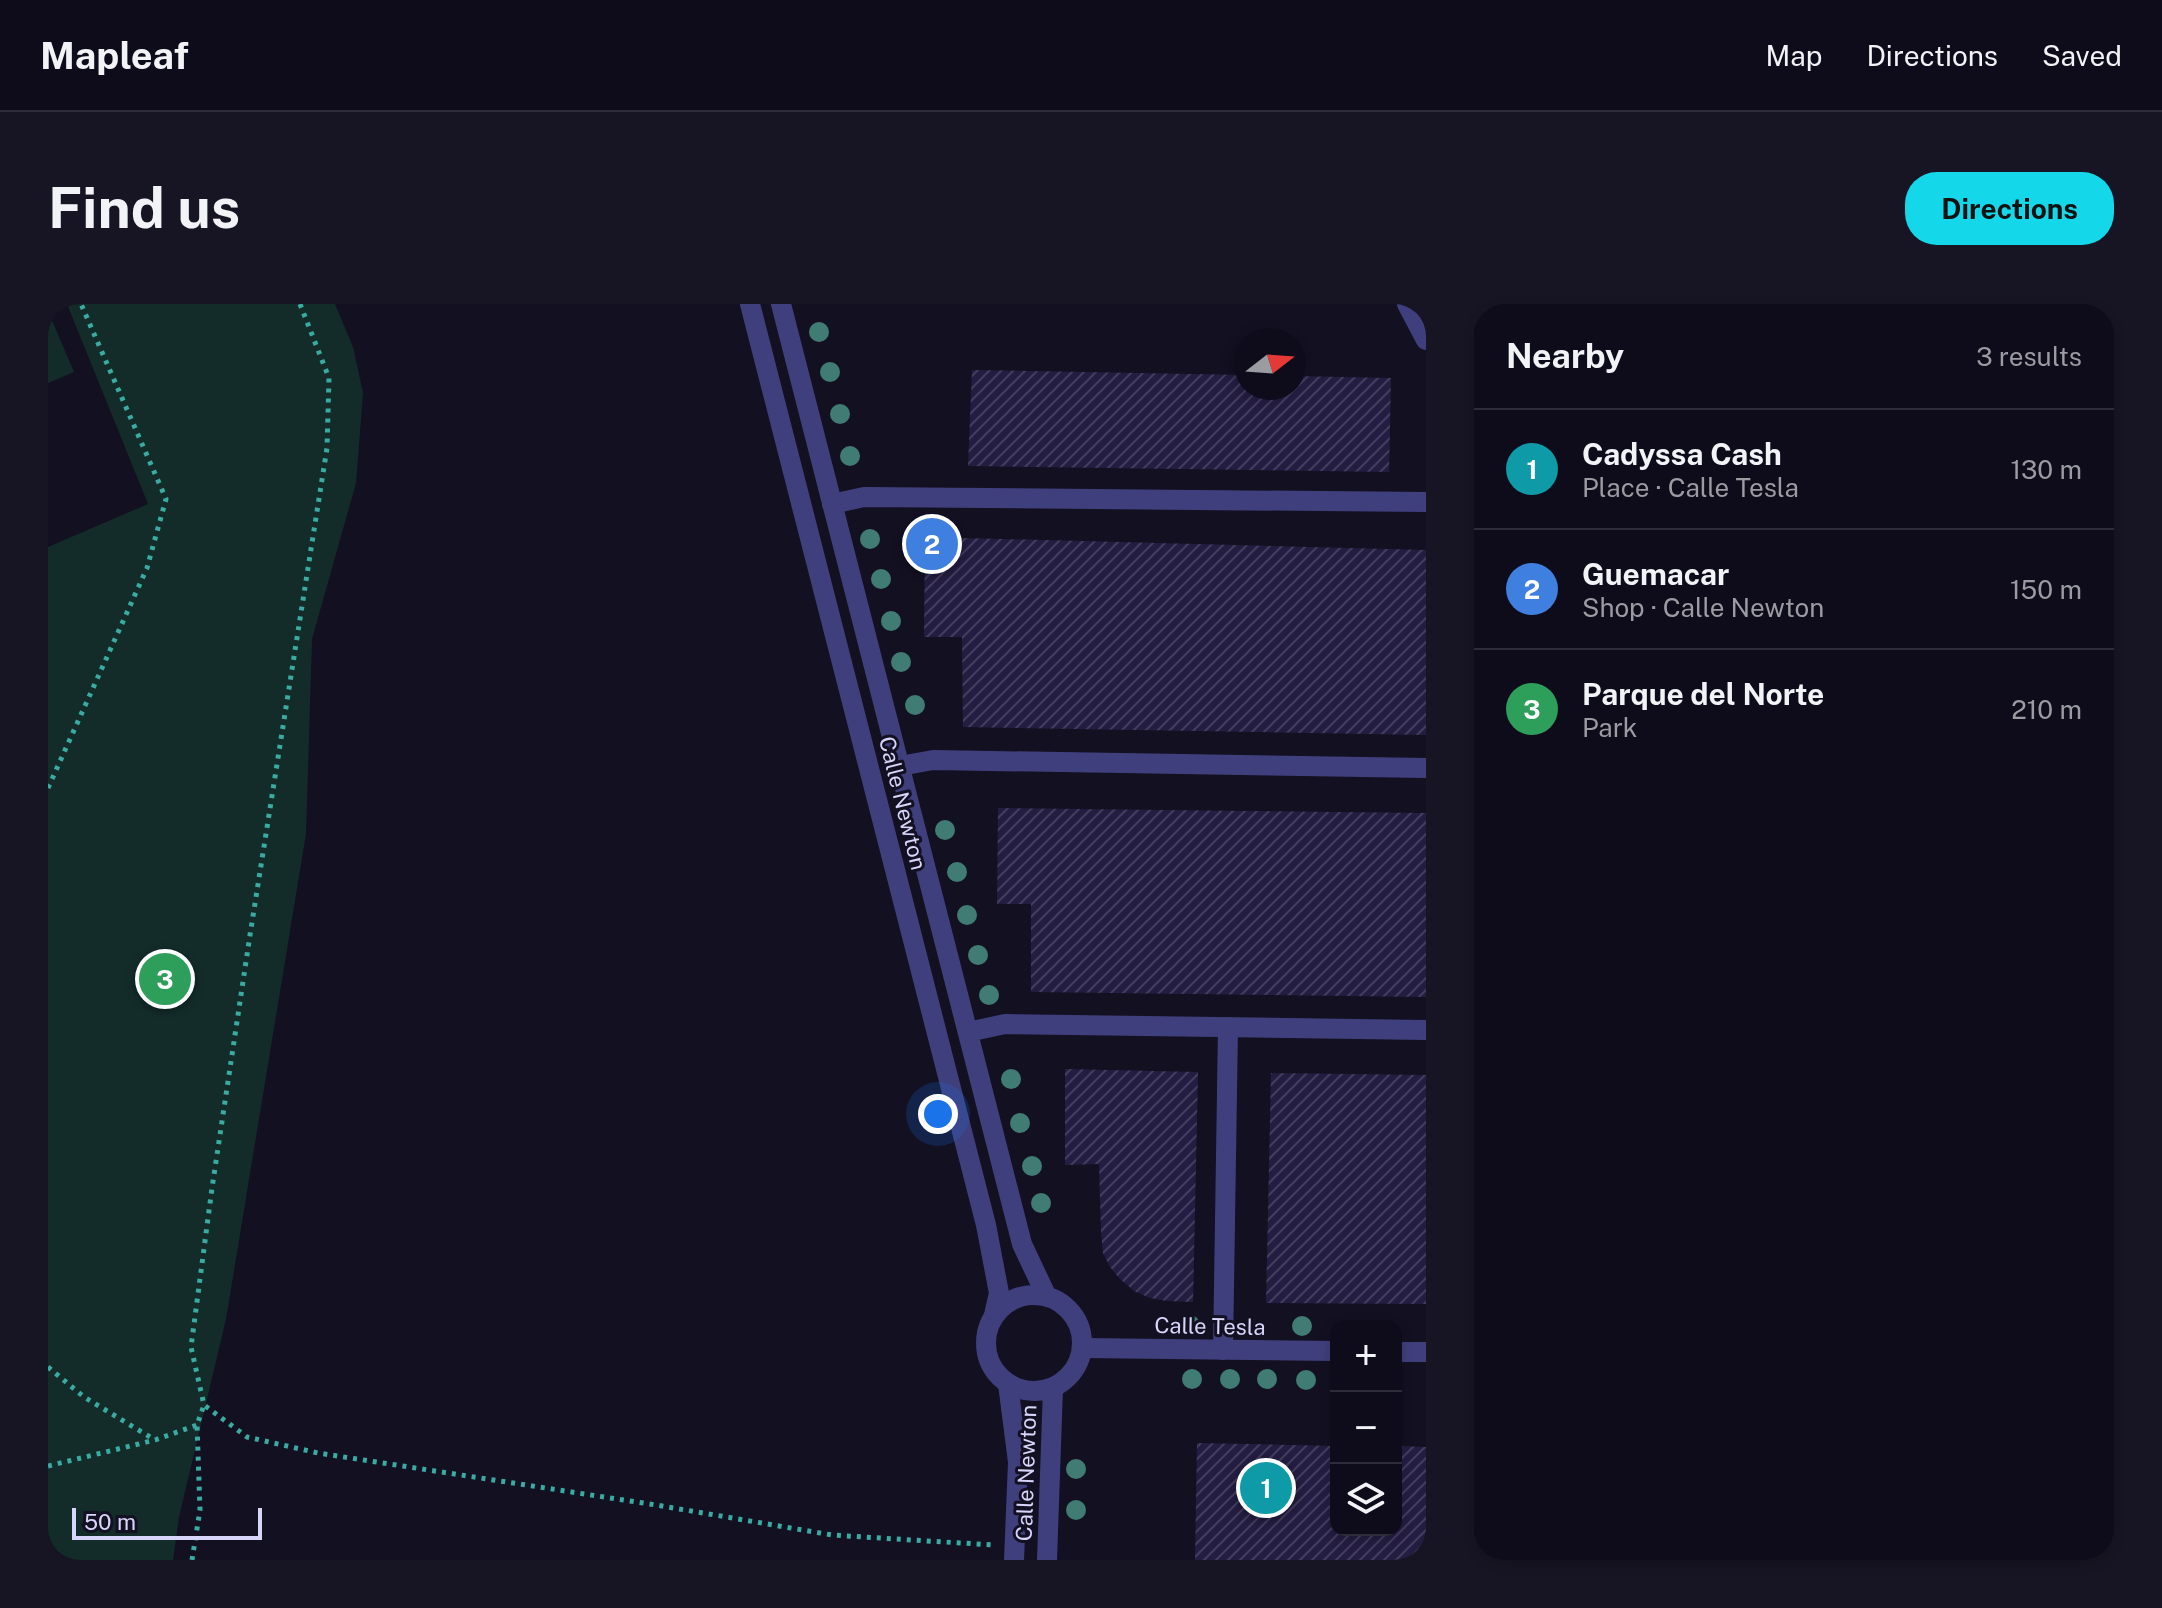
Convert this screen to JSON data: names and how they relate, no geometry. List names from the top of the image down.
{
  "streets": {
    "street": ["Calle Newton", "Calle Tesla"]
  },
  "crossings": [
    ["Calle Newton", "Calle Tesla"]
  ],
  "scale_bar": "50 m",
  "north": "right",
  "page": {
    "header": "Mapleaf",
    "nav": ["Map", "Directions", "Saved"],
    "buttons": "Directions",
    "title": "Find us",
    "heading": ["Nearby", "3 results"],
    "list": [
      {
        "mark": "1",
        "name": "Cadyssa Cash",
        "note": "Place · Calle Tesla",
        "value": "130 m"
      },
      {
        "mark": "2",
        "name": "Guemacar",
        "note": "Shop · Calle Newton",
        "value": "150 m"
      },
      {
        "mark": "3",
        "name": "Parque del Norte",
        "note": "Park",
        "value": "210 m"
      }
    ],
    "pins": ["2", "3", "1"],
    "map_buttons": ["+", "−"],
    "scale": "50 m"
  }
}
